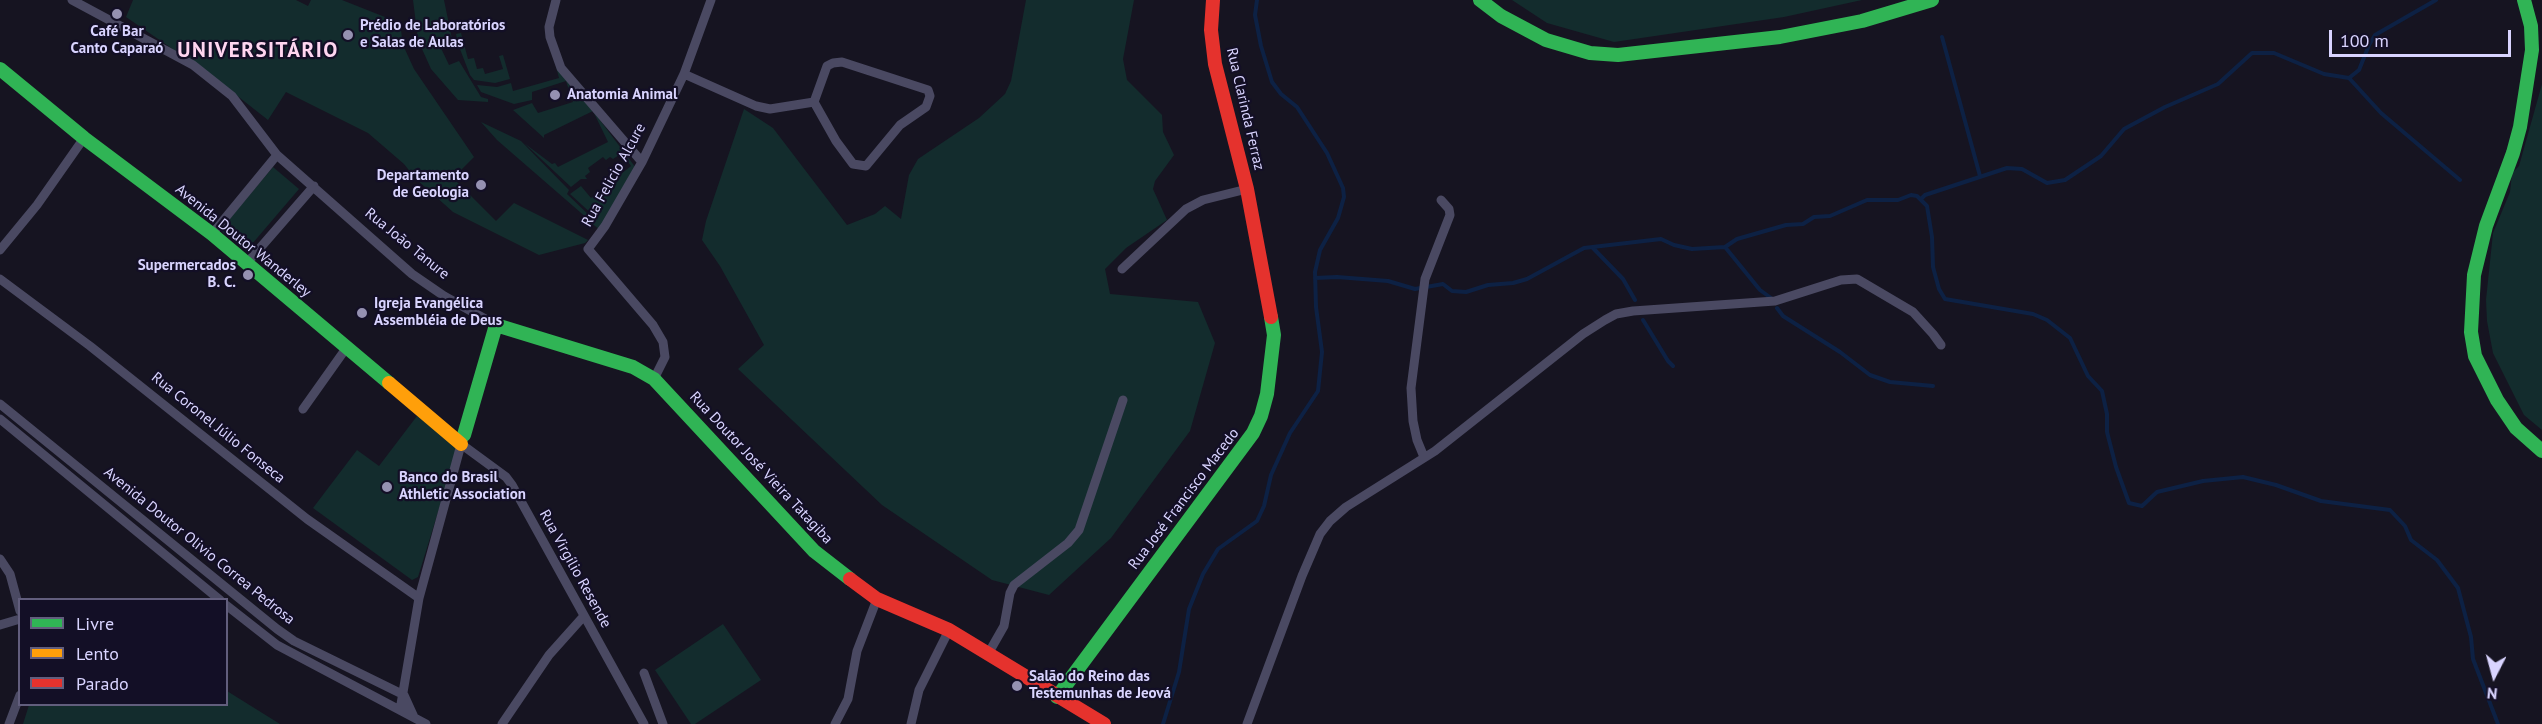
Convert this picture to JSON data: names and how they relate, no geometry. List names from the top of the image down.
{
  "streets": {
    "main road": [
      "Rua Clarinda Ferraz",
      "Avenida Doutor Wanderley",
      "Rua João Tanure",
      "Rua Doutor José Vieira Tatagiba",
      "Rua José Francisco Macedo"
    ],
    "street": [
      "Rua Felicio Alcure",
      "Rua Coronel Júlio Fonseca",
      "Avenida Doutor Olivio Correa Pedrosa",
      "Rua Virgílio Resende"
    ]
  },
  "crossings": [
    ["Rua Clarinda Ferraz", "Rua José Francisco Macedo"],
    ["Rua Felicio Alcure", "Rua João Tanure"],
    ["Rua Felicio Alcure", "Rua Doutor José Vieira Tatagiba"],
    ["Avenida Doutor Wanderley", "Rua Virgílio Resende"],
    ["Rua João Tanure", "Rua Doutor José Vieira Tatagiba"],
    ["Rua Doutor José Vieira Tatagiba", "Rua José Francisco Macedo"]
  ],
  "districts": ["UNIVERSITÁRIO"],
  "places": [
    "Café Bar Canto Caparaó",
    "Prédio de Laboratórios e Salas de Aulas",
    "Anatomia Animal",
    "Departamento de Geologia",
    "Supermercados B. C.",
    "Igreja Evangélica Assembléia de Deus",
    "Banco do Brasil Athletic Association",
    "Salão do Reino das Testemunhas de Jeová"
  ],
  "legend": ["Livre", "Lento", "Parado"],
  "scale_bar": "100 m",
  "north": "bottom"
}
